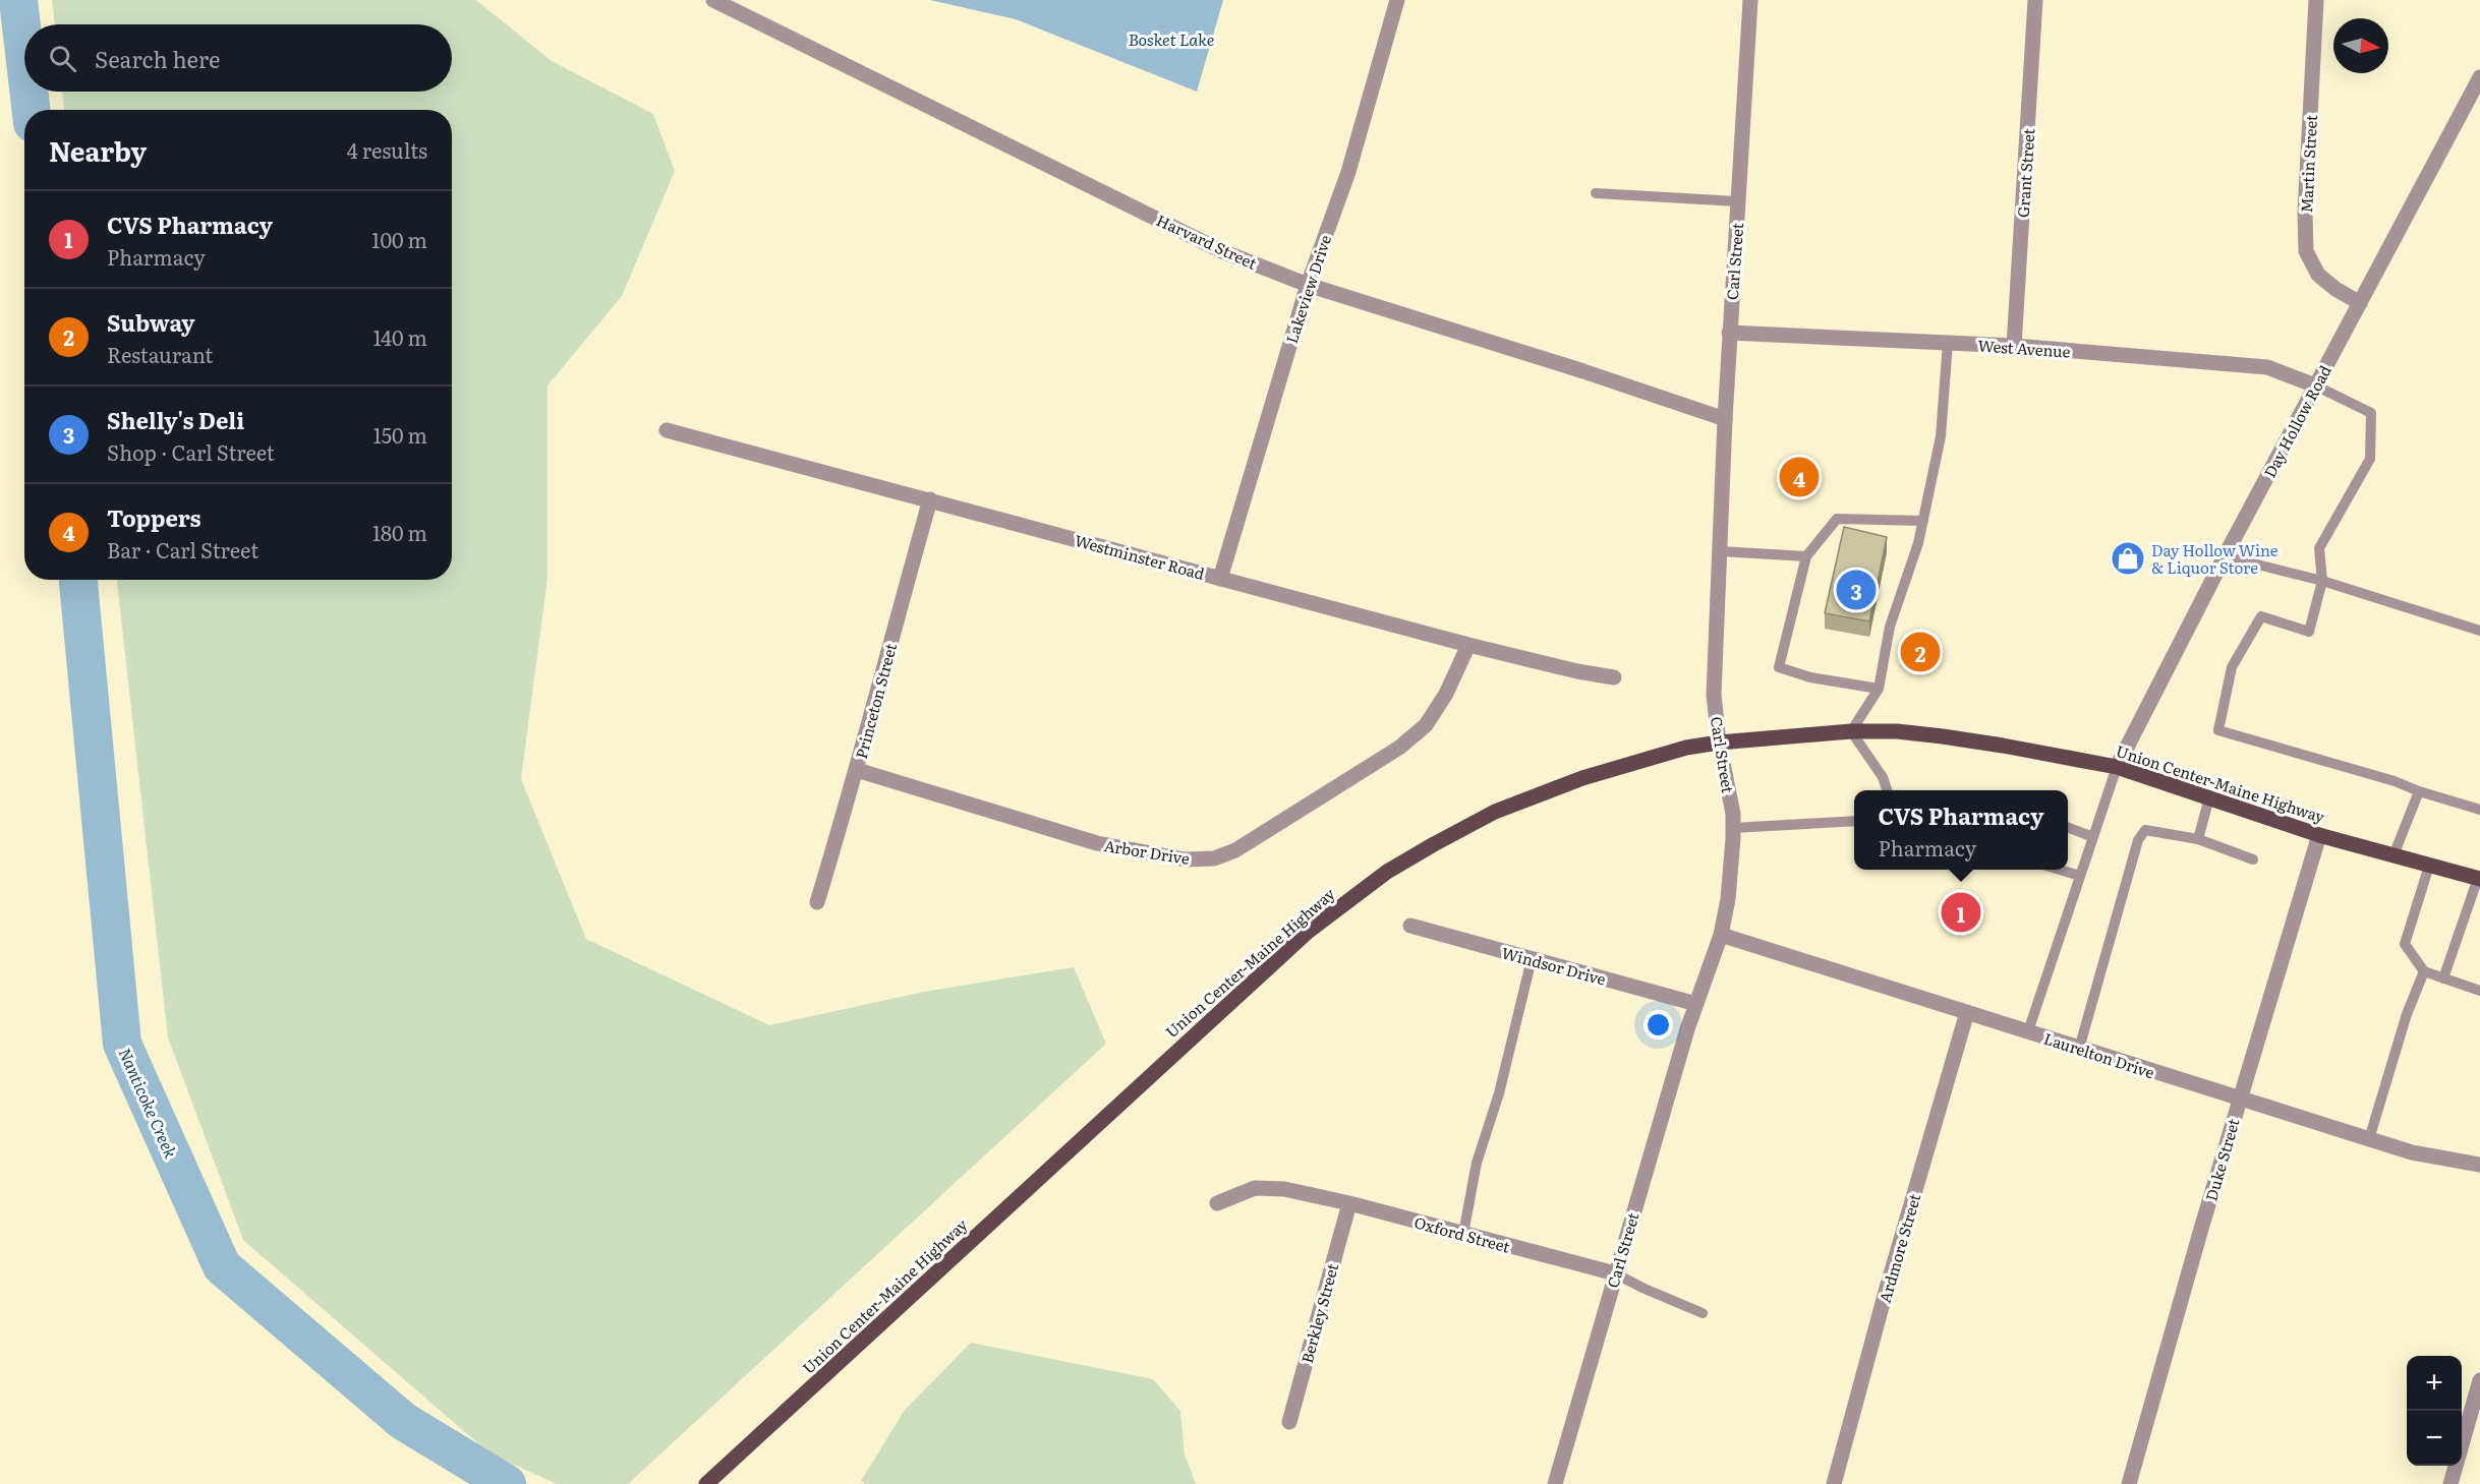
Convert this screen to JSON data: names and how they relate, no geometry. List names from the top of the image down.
{
  "streets": {
    "main road": ["Union Center-Maine Highway"],
    "street": [
      "Martin Street",
      "Grant Street",
      "Harvard Street",
      "Carl Street",
      "Lakeview Drive",
      "West Avenue",
      "Day Hollow Road",
      "Westminster Road",
      "Princeton Street",
      "Arbor Drive",
      "Windsor Drive",
      "Laurelton Drive",
      "Duke Street",
      "Oxford Street",
      "Ardmore Street",
      "Berkley Street"
    ]
  },
  "crossings": [
    ["Martin Street", "Day Hollow Road"],
    ["Grant Street", "West Avenue"],
    ["Harvard Street", "Carl Street"],
    ["Harvard Street", "Lakeview Drive"],
    ["Carl Street", "West Avenue"],
    ["Carl Street", "Union Center-Maine Highway"],
    ["Carl Street", "Windsor Drive"],
    ["Carl Street", "Laurelton Drive"],
    ["Carl Street", "Oxford Street"],
    ["Lakeview Drive", "Westminster Road"],
    ["West Avenue", "Day Hollow Road"],
    ["Day Hollow Road", "Union Center-Maine Highway"],
    ["Westminster Road", "Princeton Street"],
    ["Westminster Road", "Arbor Drive"],
    ["Princeton Street", "Arbor Drive"],
    ["Union Center-Maine Highway", "Duke Street"],
    ["Laurelton Drive", "Duke Street"],
    ["Laurelton Drive", "Ardmore Street"],
    ["Oxford Street", "Berkley Street"]
  ],
  "water": ["Bosket Lake", "Nanticoke Creek"],
  "places": {
    "shop": ["Day Hollow Wine & Liquor Store"]
  },
  "north": "right",
  "page": {
    "search": "Search here",
    "heading": ["Nearby", "4 results"],
    "list": [
      {
        "mark": "1",
        "name": "CVS Pharmacy",
        "note": "Pharmacy",
        "value": "100 m"
      },
      {
        "mark": "2",
        "name": "Subway",
        "note": "Restaurant",
        "value": "140 m"
      },
      {
        "mark": "3",
        "name": "Shelly's Deli",
        "note": "Shop · Carl Street",
        "value": "150 m"
      },
      {
        "mark": "4",
        "name": "Toppers",
        "note": "Bar · Carl Street",
        "value": "180 m"
      }
    ],
    "pins": [
      "4",
      "3",
      "2",
      "1"
    ],
    "popup": ["CVS Pharmacy", "Pharmacy"],
    "map_buttons": ["+", "−"]
  }
}
